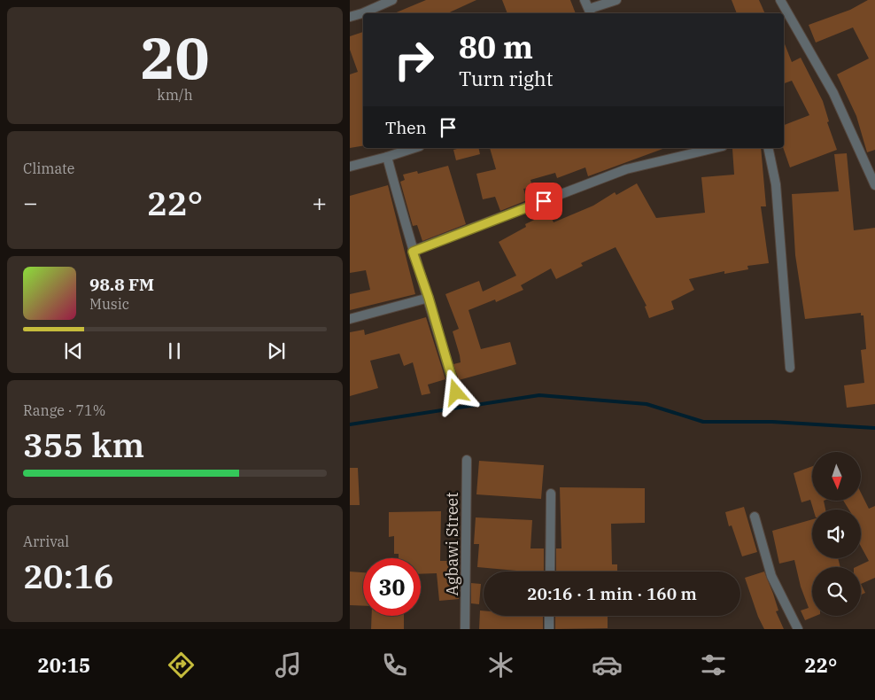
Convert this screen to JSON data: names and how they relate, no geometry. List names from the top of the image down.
{
  "streets": {
    "street": ["Agbawi Street"]
  },
  "north": "bottom",
  "page": {
    "tile": [
      ["20", "km/h"],
      "Climate",
      ["Range · 71%", "355 km"],
      ["Arrival", "20:16"]
    ],
    "turn": ["80 m", "Turn right"],
    "then": "Then",
    "heat": ["−", "22°", "+"],
    "song": ["98.8 FM", "Music"],
    "limit": "30",
    "trip": "20:16 · 1 min · 160 m",
    "tabs": ["20:15", "22°"]
  }
}
